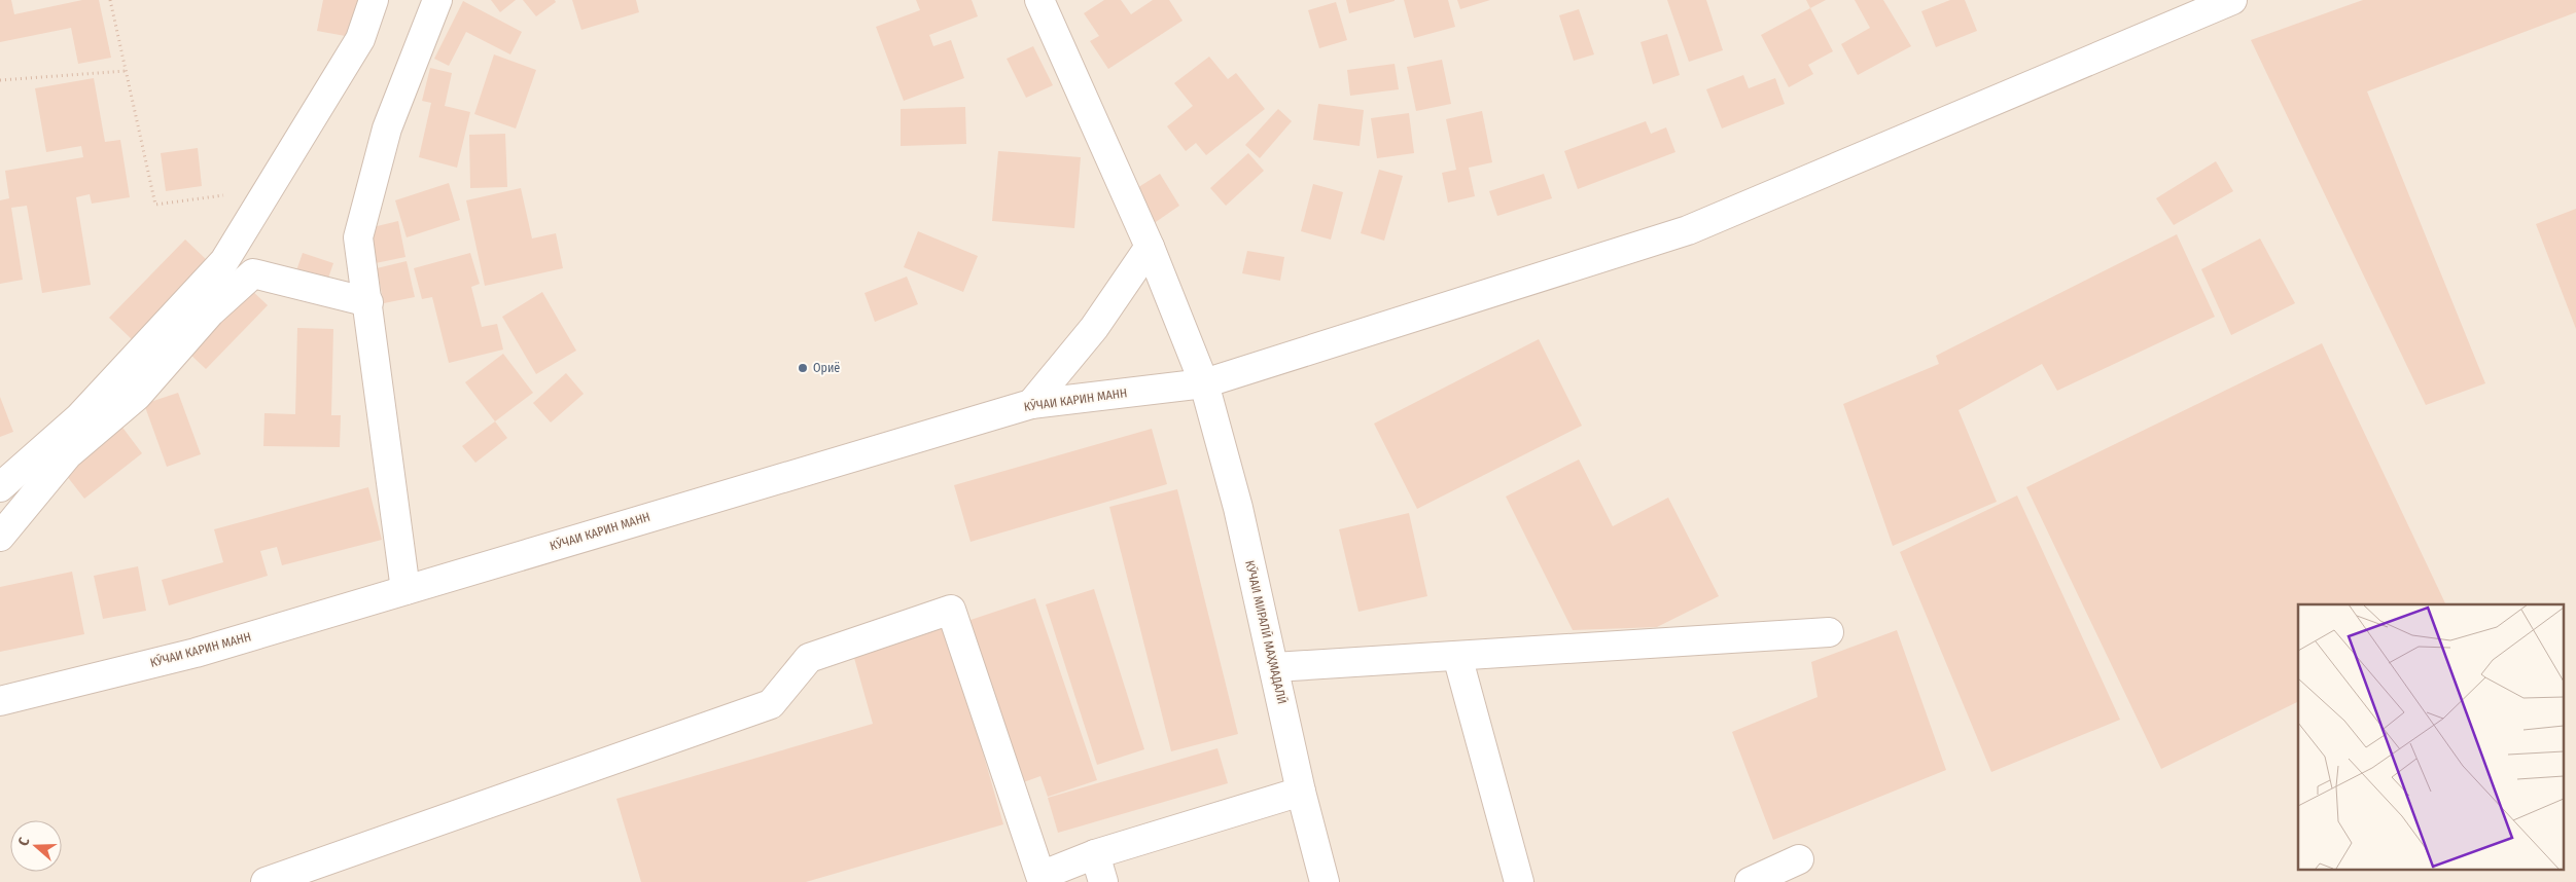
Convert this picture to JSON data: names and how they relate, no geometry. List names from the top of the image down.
{
  "streets": {
    "street": ["КӮЧАИ КАРИН МАНН", "КӮЧАИ МИРАЛӢ МАҲМАДАЛӢ"]
  },
  "crossings": [
    ["КӮЧАИ КАРИН МАНН", "КӮЧАИ МИРАЛӢ МАҲМАДАЛӢ"]
  ],
  "places": ["Ориё"],
  "north": "left"
}
